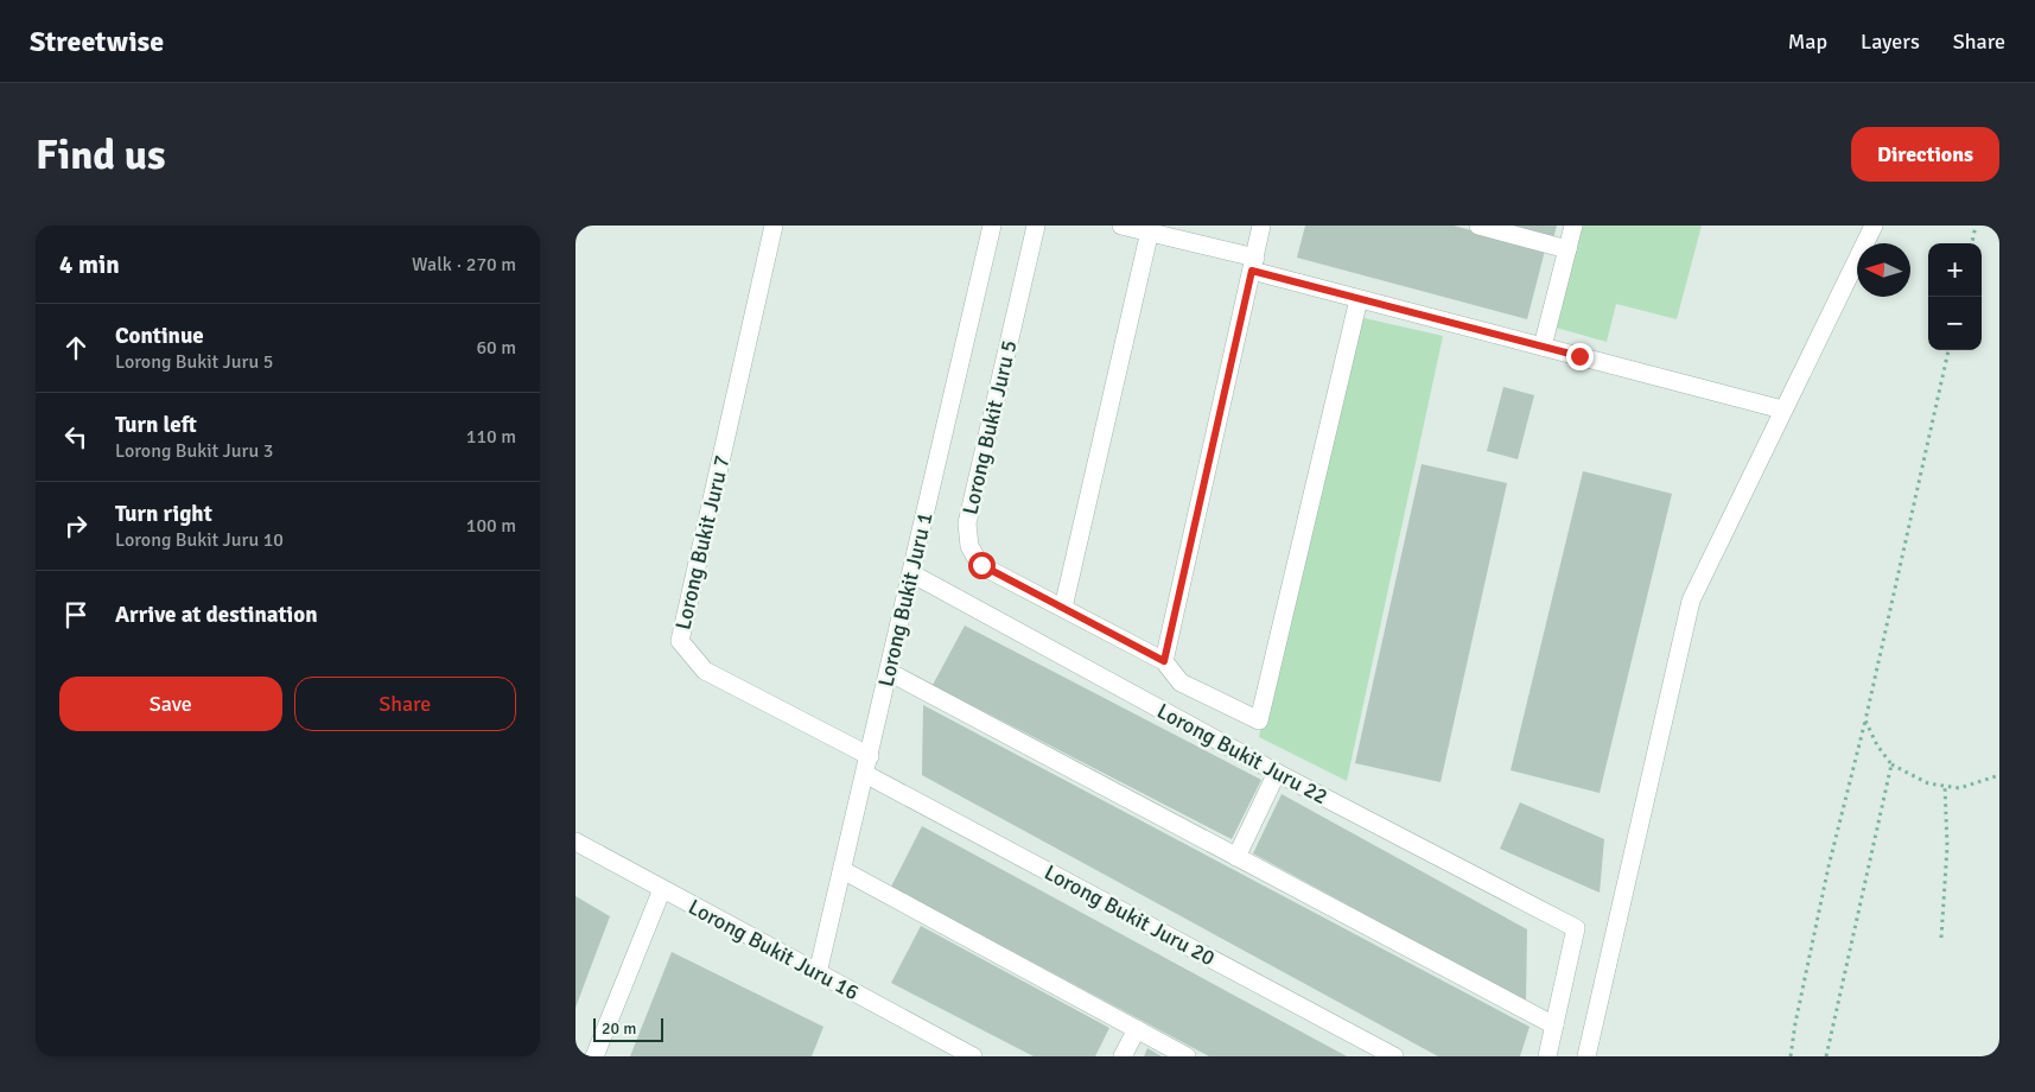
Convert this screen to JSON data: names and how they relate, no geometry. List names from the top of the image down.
{
  "streets": {
    "street": [
      "Lorong Bukit Juru 5",
      "Lorong Bukit Juru 7",
      "Lorong Bukit Juru 1",
      "Lorong Bukit Juru 22",
      "Lorong Bukit Juru 20",
      "Lorong Bukit Juru 16"
    ]
  },
  "crossings": [
    ["Lorong Bukit Juru 7", "Lorong Bukit Juru 1"],
    ["Lorong Bukit Juru 7", "Lorong Bukit Juru 20"],
    ["Lorong Bukit Juru 1", "Lorong Bukit Juru 22"],
    ["Lorong Bukit Juru 1", "Lorong Bukit Juru 20"],
    ["Lorong Bukit Juru 1", "Lorong Bukit Juru 16"]
  ],
  "scale_bar": "20 m",
  "north": "left",
  "page": {
    "header": "Streetwise",
    "nav": ["Map", "Layers", "Share"],
    "buttons": [
      "Directions",
      ["Save", "Share"]
    ],
    "title": "Find us",
    "heading": ["4 min", "Walk · 270 m"],
    "map_buttons": ["+", "−"],
    "list": [
      ["Continue", "Lorong Bukit Juru 5", "60 m"],
      ["Turn left", "Lorong Bukit Juru 3", "110 m"],
      ["Turn right", "Lorong Bukit Juru 10", "100 m"],
      "Arrive at destination"
    ],
    "scale": "20 m"
  }
}
